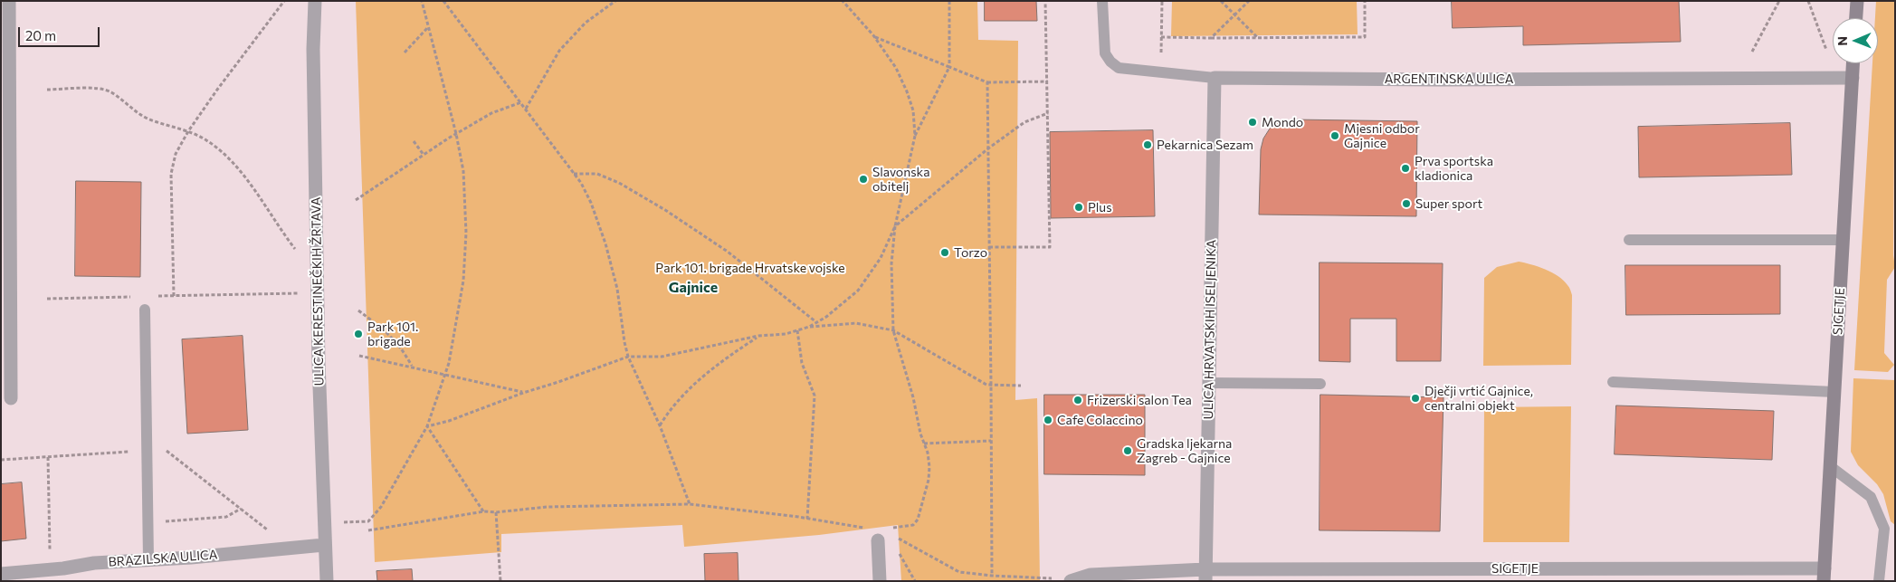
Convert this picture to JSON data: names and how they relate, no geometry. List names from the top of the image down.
{
  "streets": {
    "street": [
      "ARGENTINSKA ULICA",
      "ULICA KERESTINEČKIH ŽRTAVA",
      "SIGETJE",
      "ULICA HRVATSKIH ISELJENIKA",
      "BRAZILSKA ULICA"
    ]
  },
  "crossings": [
    ["ARGENTINSKA ULICA", "SIGETJE"],
    ["ARGENTINSKA ULICA", "ULICA HRVATSKIH ISELJENIKA"],
    ["ULICA KERESTINEČKIH ŽRTAVA", "BRAZILSKA ULICA"],
    ["SIGETJE", "ULICA HRVATSKIH ISELJENIKA"]
  ],
  "districts": ["Gajnice"],
  "parks": ["Park 101. brigade Hrvatske vojske"],
  "places": [
    "Mondo",
    "Mjesni odbor Gajnice",
    "Pekarnica Sezam",
    "Prva sportska kladionica",
    "Slavonska obitelj",
    "Super sport",
    "Plus",
    "Torzo",
    "Park 101. brigade",
    "Dječji vrtić Gajnice, centralni objekt",
    "Frizerski salon Tea",
    "Cafe Colaccino",
    "Gradska ljekarna Zagreb - Gajnice"
  ],
  "scale_bar": "20 m",
  "north": "left"
}
